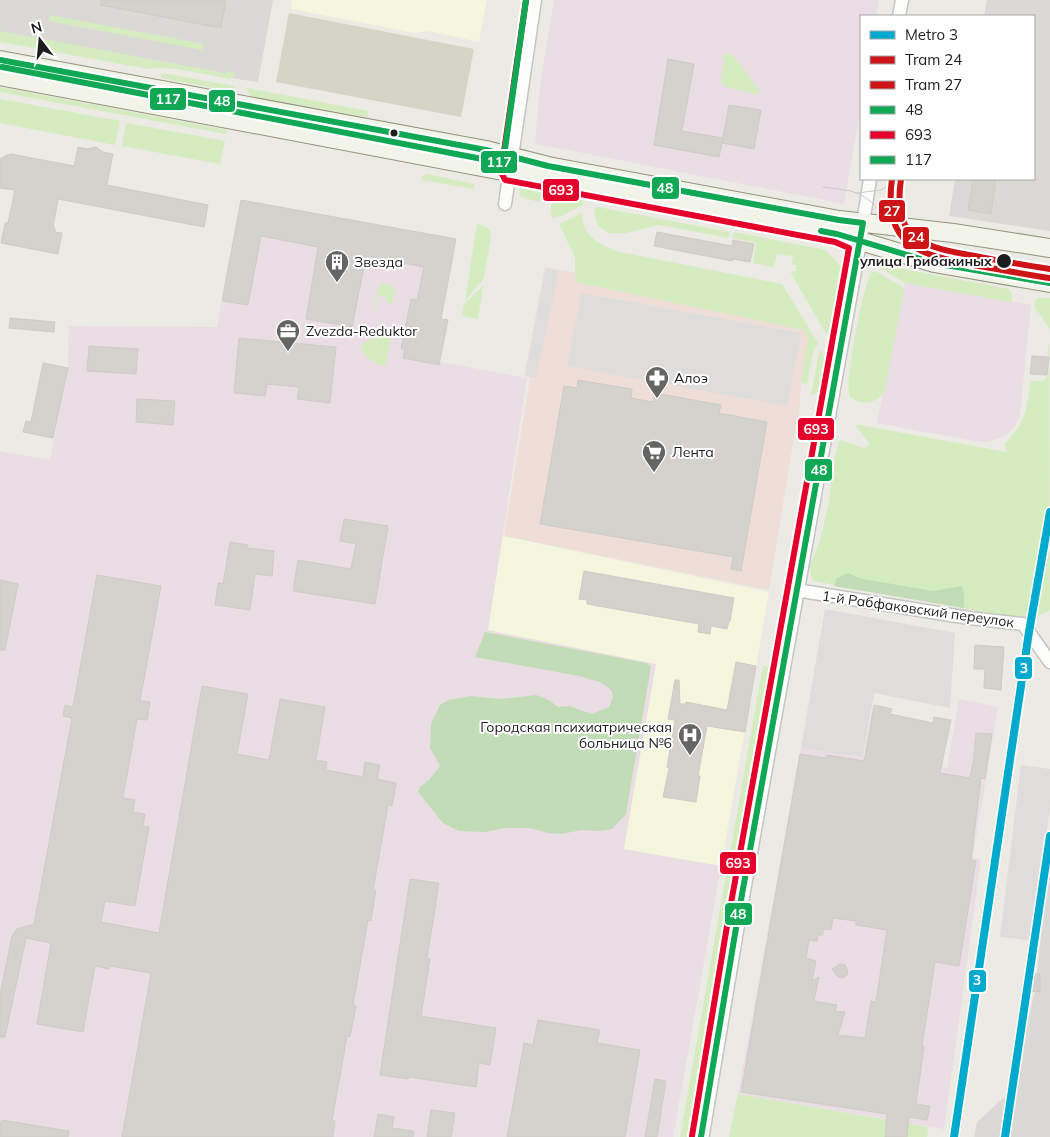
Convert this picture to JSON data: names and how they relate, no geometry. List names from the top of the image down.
{
  "streets": {
    "street": ["1-й Рабфаковский переулок"]
  },
  "places": {
    "other": ["улица Грибакиных"],
    "building": ["Звезда"],
    "office": ["Zvezda-Reduktor"],
    "pharmacy": ["Алоэ"],
    "supermarket": ["Лента"],
    "hospital": ["Городская психиатрическая больница №6"]
  },
  "lines": [
    "transit line 693",
    "transit line 117",
    "transit line 48",
    "tram line 24",
    "tram line 27",
    "metro line 3"
  ],
  "legend": [
    "Metro 3",
    "Tram 24",
    "Tram 27",
    "48",
    "693",
    "117"
  ],
  "north": "top"
}
